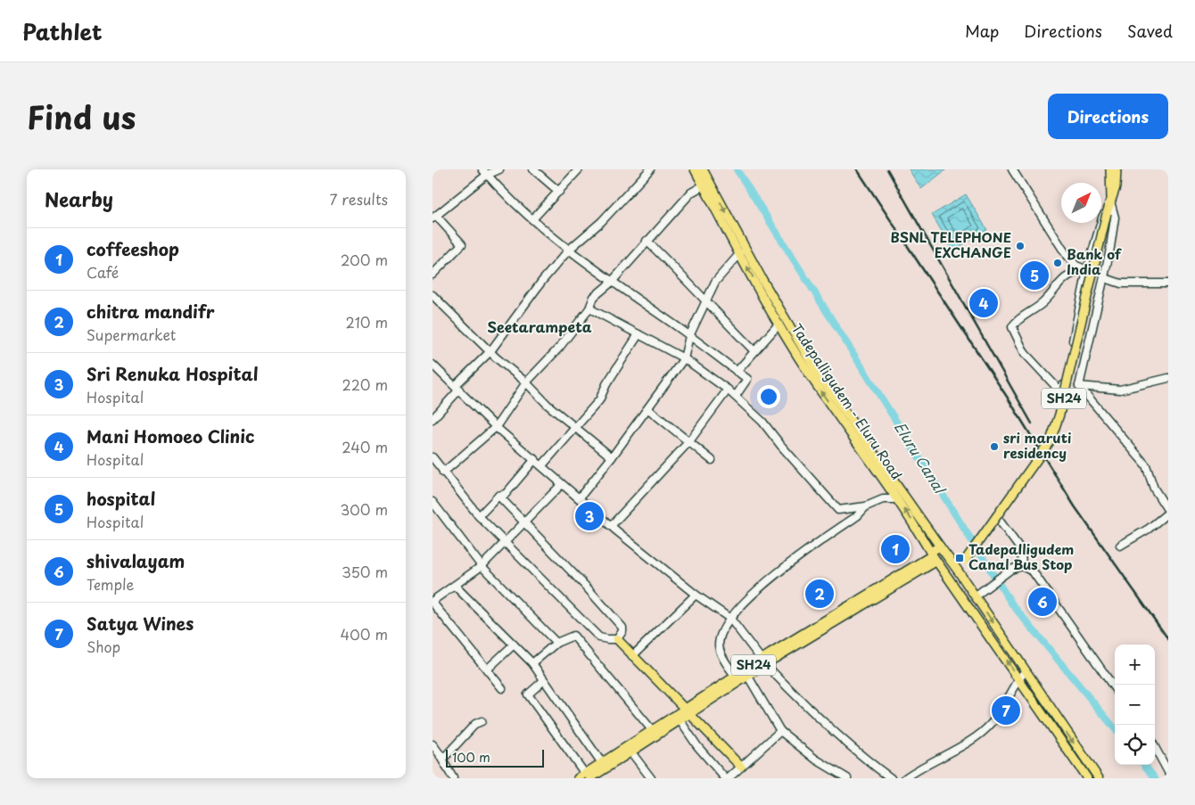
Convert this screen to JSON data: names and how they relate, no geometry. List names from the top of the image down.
{
  "streets": {
    "main road": ["SH24", "Tadepalligudem - Eluru Road"]
  },
  "crossings": [
    ["SH24", "Tadepalligudem - Eluru Road"]
  ],
  "districts": ["Seetarampeta"],
  "water": ["Eluru Canal"],
  "places": {
    "other": ["BSNL TELEPHONE EXCHANGE", "Bank of India", "sri maruti residency"],
    "transit": ["Tadepalligudem Canal Bus Stop"]
  },
  "scale_bar": "100 m",
  "north": "top right",
  "page": {
    "header": "Pathlet",
    "nav": ["Map", "Directions", "Saved"],
    "title": "Find us",
    "buttons": "Directions",
    "heading": ["Nearby", "7 results"],
    "list": [
      {
        "mark": "1",
        "name": "coffeeshop",
        "note": "Café",
        "value": "200 m"
      },
      {
        "mark": "2",
        "name": "chitra mandifr",
        "note": "Supermarket",
        "value": "210 m"
      },
      {
        "mark": "3",
        "name": "Sri Renuka Hospital",
        "note": "Hospital",
        "value": "220 m"
      },
      {
        "mark": "4",
        "name": "Mani Homoeo Clinic",
        "note": "Hospital",
        "value": "240 m"
      },
      {
        "mark": "5",
        "name": "hospital",
        "note": "Hospital",
        "value": "300 m"
      },
      {
        "mark": "6",
        "name": "shivalayam",
        "note": "Temple",
        "value": "350 m"
      },
      {
        "mark": "7",
        "name": "Satya Wines",
        "note": "Shop",
        "value": "400 m"
      }
    ],
    "pins": [
      "5",
      "4",
      "3",
      "1",
      "2",
      "6",
      "7"
    ],
    "map_buttons": ["+", "−"],
    "scale": "100 m"
  }
}
